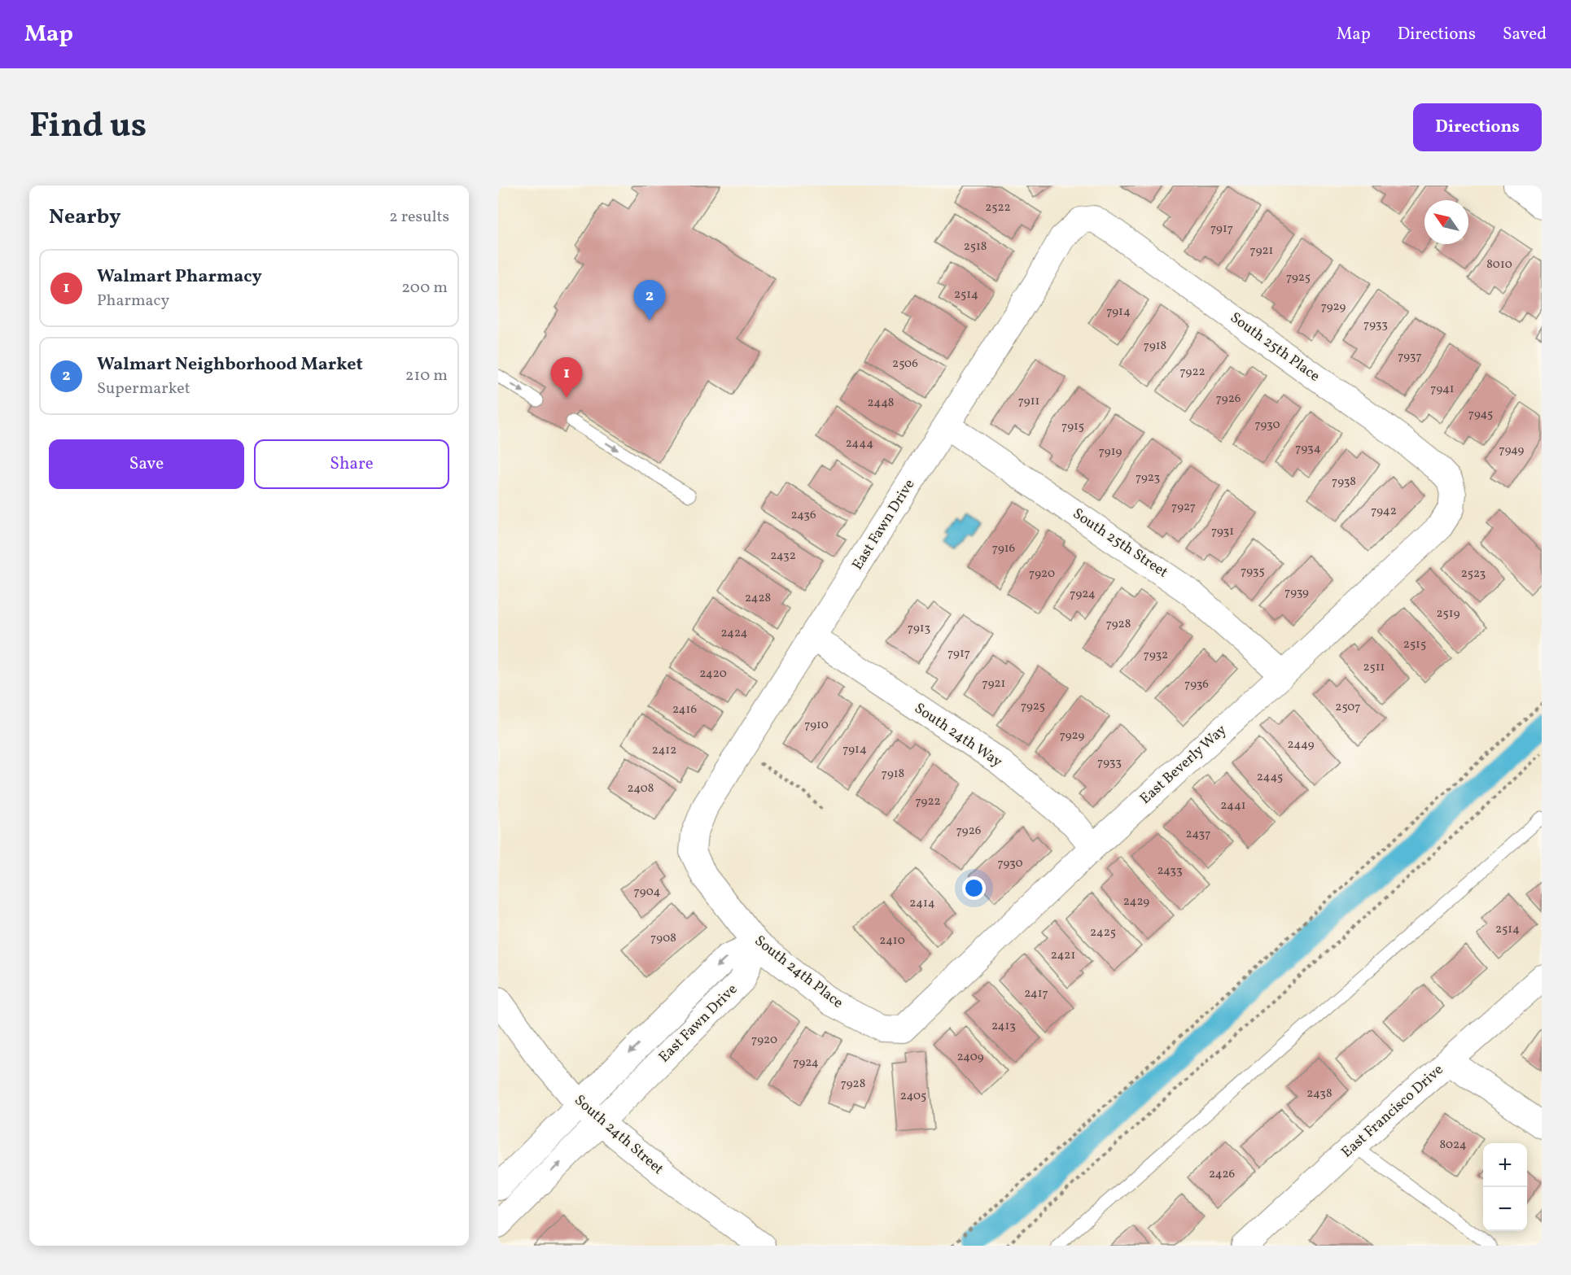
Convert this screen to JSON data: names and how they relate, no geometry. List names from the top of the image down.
{
  "streets": {
    "street": [
      "South 25th Place",
      "East Fawn Drive",
      "South 25th Street",
      "South 24th Way",
      "East Beverly Way",
      "South 24th Place",
      "East Francisco Drive",
      "South 24th Street"
    ]
  },
  "crossings": [
    ["South 25th Place", "East Fawn Drive"],
    ["South 25th Place", "East Beverly Way"],
    ["East Fawn Drive", "South 25th Street"],
    ["East Fawn Drive", "South 24th Way"],
    ["East Fawn Drive", "South 24th Place"],
    ["East Fawn Drive", "South 24th Street"],
    ["South 25th Street", "East Beverly Way"],
    ["South 24th Way", "East Beverly Way"],
    ["East Beverly Way", "South 24th Place"]
  ],
  "house_numbers": [
    "2522",
    "7917",
    "2518",
    "7921",
    "8010",
    "7925",
    "2514",
    "7929",
    "7914",
    "7933",
    "7918",
    "7937",
    "2506",
    "7922",
    "7941",
    "7926",
    "7911",
    "2448",
    "7945",
    "7930",
    "7915",
    "2444",
    "7934",
    "7949",
    "7919",
    "7923",
    "7938",
    "7927",
    "7942",
    "2436",
    "7931",
    "7916",
    "2432",
    "7935",
    "7920",
    "2523",
    "7939",
    "7924",
    "2428",
    "2519",
    "7928",
    "7913",
    "2424",
    "2515",
    "7917",
    "7932",
    "2511",
    "2420",
    "7921",
    "7936",
    "7925",
    "2507",
    "2416",
    "7910",
    "7929",
    "2449",
    "7914",
    "2412",
    "7933",
    "7918",
    "2445",
    "2408",
    "7922",
    "2441",
    "7926",
    "2437",
    "7930",
    "2433",
    "7904",
    "2429",
    "2414",
    "2514",
    "2425",
    "7908",
    "2410",
    "2421",
    "2417",
    "2413",
    "7920",
    "2409",
    "7924",
    "7928",
    "2438",
    "2405",
    "8024",
    "2426"
  ],
  "north": "top left",
  "page": {
    "header": "Map",
    "nav": ["Map", "Directions", "Saved"],
    "title": "Find us",
    "buttons": [
      "Directions",
      ["Save", "Share"]
    ],
    "heading": ["Nearby", "2 results"],
    "list": [
      {
        "mark": "1",
        "name": "Walmart Pharmacy",
        "note": "Pharmacy",
        "value": "200 m"
      },
      {
        "mark": "2",
        "name": "Walmart Neighborhood Market",
        "note": "Supermarket",
        "value": "210 m"
      }
    ],
    "pins": ["2", "1"],
    "map_buttons": ["+", "−"]
  }
}
